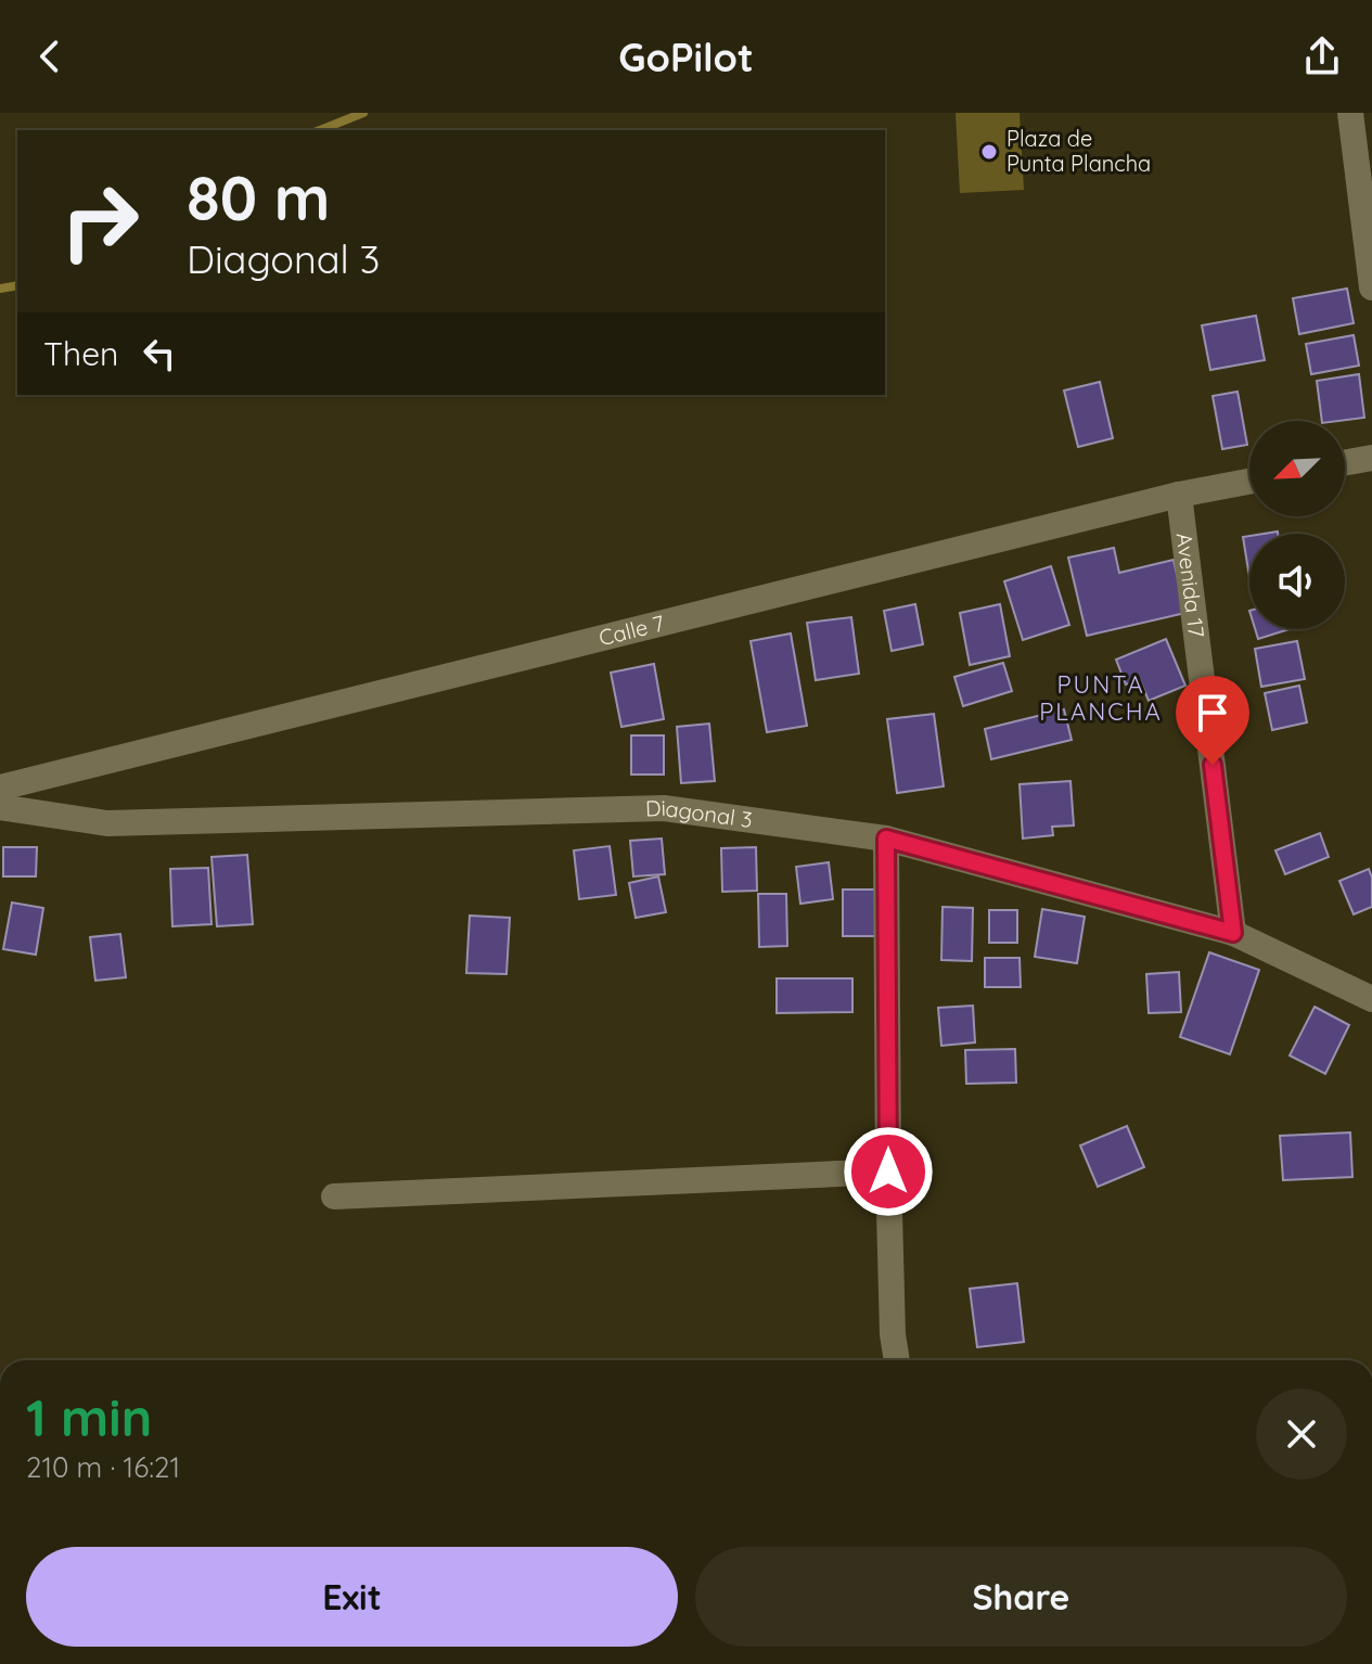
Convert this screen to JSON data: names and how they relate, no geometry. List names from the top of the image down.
{
  "streets": {
    "street": ["Avenida 17", "Calle 7", "Diagonal 3"]
  },
  "crossings": [
    ["Avenida 17", "Calle 7"],
    ["Avenida 17", "Diagonal 3"]
  ],
  "districts": ["PUNTA PLANCHA"],
  "places": ["Plaza de Punta Plancha"],
  "north": "bottom left",
  "page": {
    "header": "GoPilot",
    "turn": ["80 m", "Diagonal 3"],
    "then": "Then",
    "heading": ["1 min", "210 m · 16:21"],
    "buttons": ["Exit", "Share"]
  }
}
